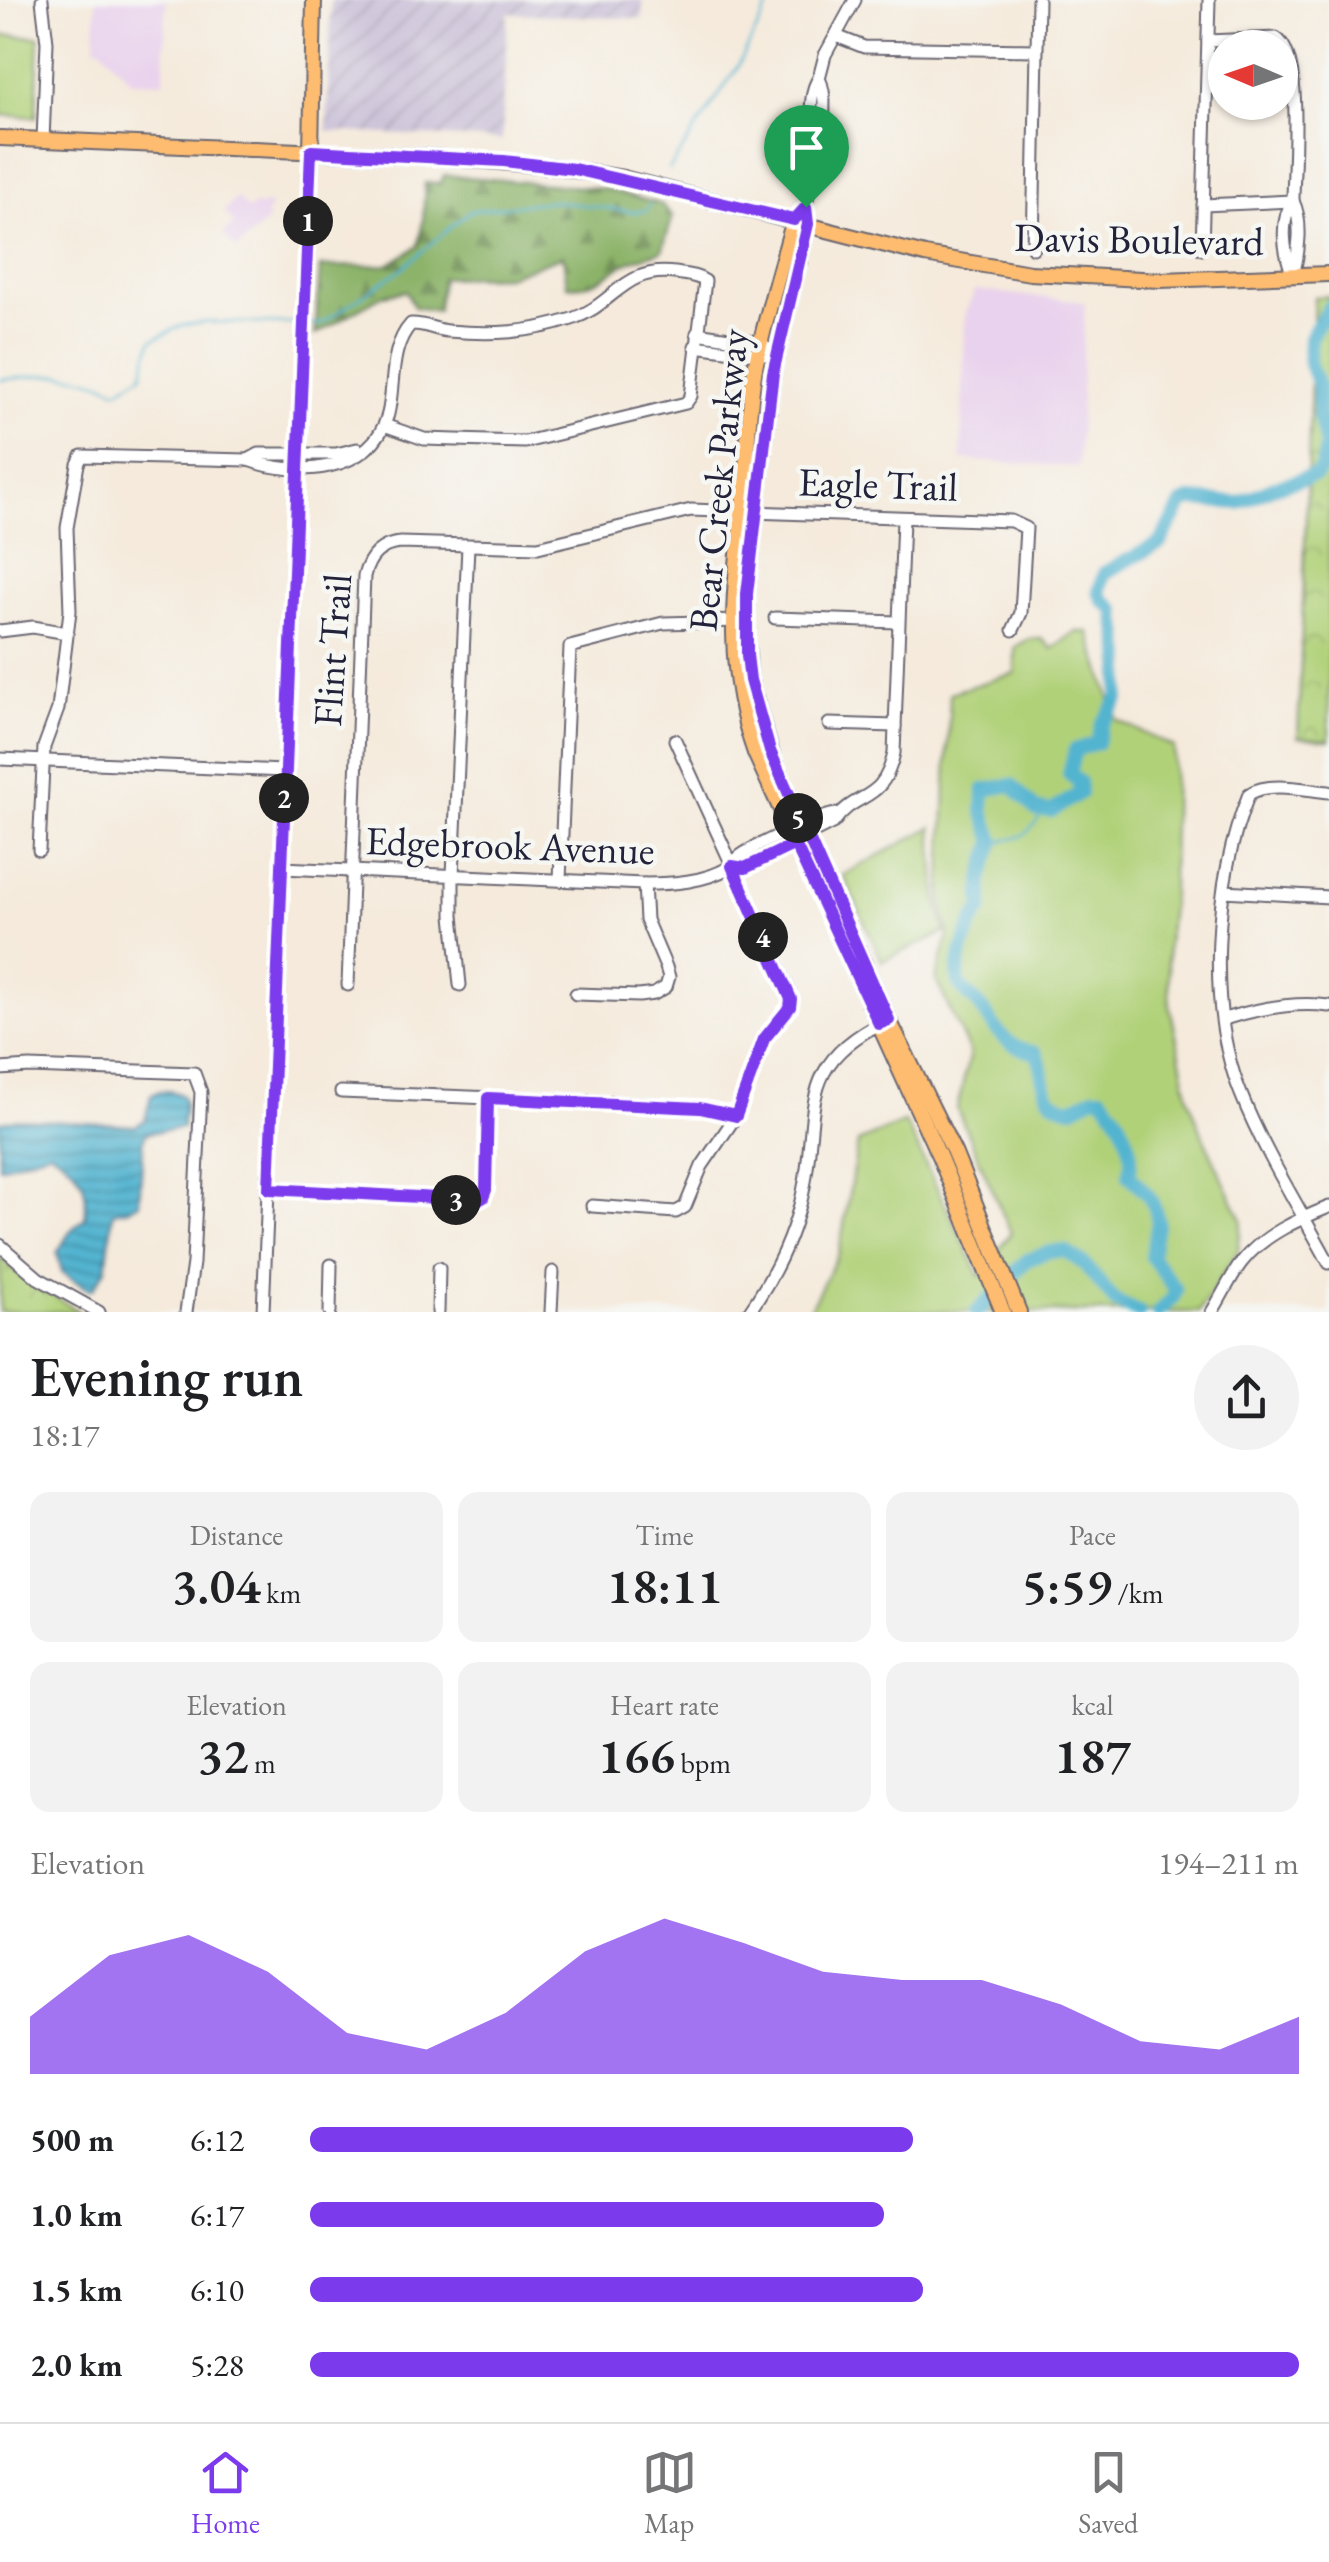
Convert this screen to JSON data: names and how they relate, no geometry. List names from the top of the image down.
{
  "streets": {
    "main road": ["Davis Boulevard", "Bear Creek Parkway"],
    "street": ["Eagle Trail", "Flint Trail", "Edgebrook Avenue"]
  },
  "crossings": [
    ["Davis Boulevard", "Bear Creek Parkway"],
    ["Bear Creek Parkway", "Eagle Trail"],
    ["Bear Creek Parkway", "Edgebrook Avenue"],
    ["Eagle Trail", "Flint Trail"],
    ["Eagle Trail", "Edgebrook Avenue"],
    ["Flint Trail", "Edgebrook Avenue"]
  ],
  "north": "left",
  "page": {
    "pins": [
      "1",
      "2",
      "5",
      "4",
      "3"
    ],
    "heading": ["Evening run", "18:17"],
    "stats": [
      ["Distance", "3.04 km"],
      ["Time", "18:11"],
      ["Pace", "5:59 /km"],
      ["Elevation", "32 m"],
      ["Heart rate", "166 bpm"],
      ["kcal", "187"]
    ],
    "chart": ["Elevation", "194–211 m"],
    "list": [
      {
        "name": "500 m",
        "note": "6:12"
      },
      {
        "name": "1.0 km",
        "note": "6:17"
      },
      {
        "name": "1.5 km",
        "note": "6:10"
      },
      {
        "name": "2.0 km",
        "note": "5:28"
      }
    ],
    "tabs": ["Home", "Map", "Saved"]
  }
}
